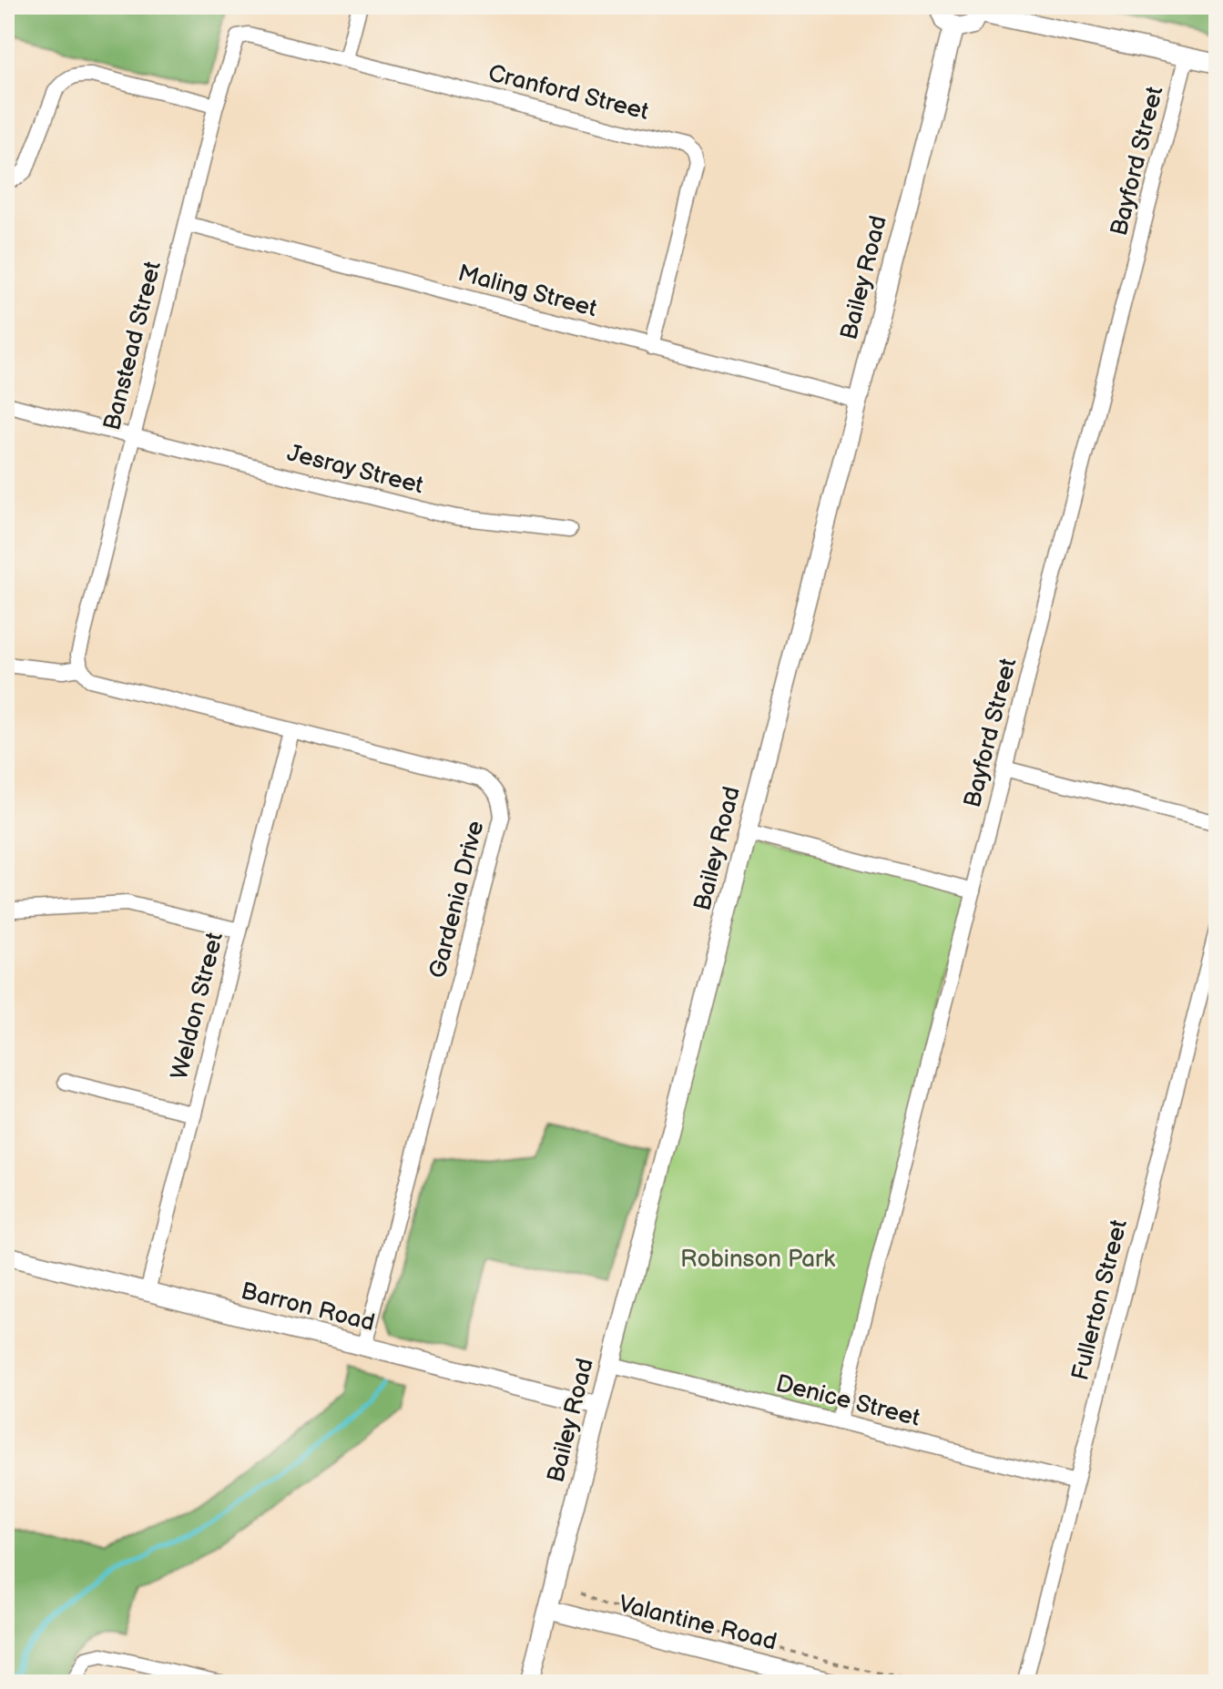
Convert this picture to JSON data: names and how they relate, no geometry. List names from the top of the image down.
{
  "streets": {
    "street": [
      "Cranford Street",
      "Bayford Street",
      "Bailey Road",
      "Maling Street",
      "Banstead Street",
      "Jesray Street",
      "Gardenia Drive",
      "Weldon Street",
      "Fullerton Street",
      "Barron Road",
      "Denice Street",
      "Valantine Road"
    ]
  },
  "crossings": [
    ["Cranford Street", "Maling Street"],
    ["Cranford Street", "Banstead Street"],
    ["Bayford Street", "Denice Street"],
    ["Bailey Road", "Maling Street"],
    ["Bailey Road", "Barron Road"],
    ["Bailey Road", "Denice Street"],
    ["Bailey Road", "Valantine Road"],
    ["Maling Street", "Banstead Street"],
    ["Banstead Street", "Jesray Street"],
    ["Banstead Street", "Gardenia Drive"],
    ["Gardenia Drive", "Weldon Street"],
    ["Gardenia Drive", "Barron Road"],
    ["Weldon Street", "Barron Road"],
    ["Fullerton Street", "Denice Street"]
  ],
  "parks": ["Robinson Park"]
}
